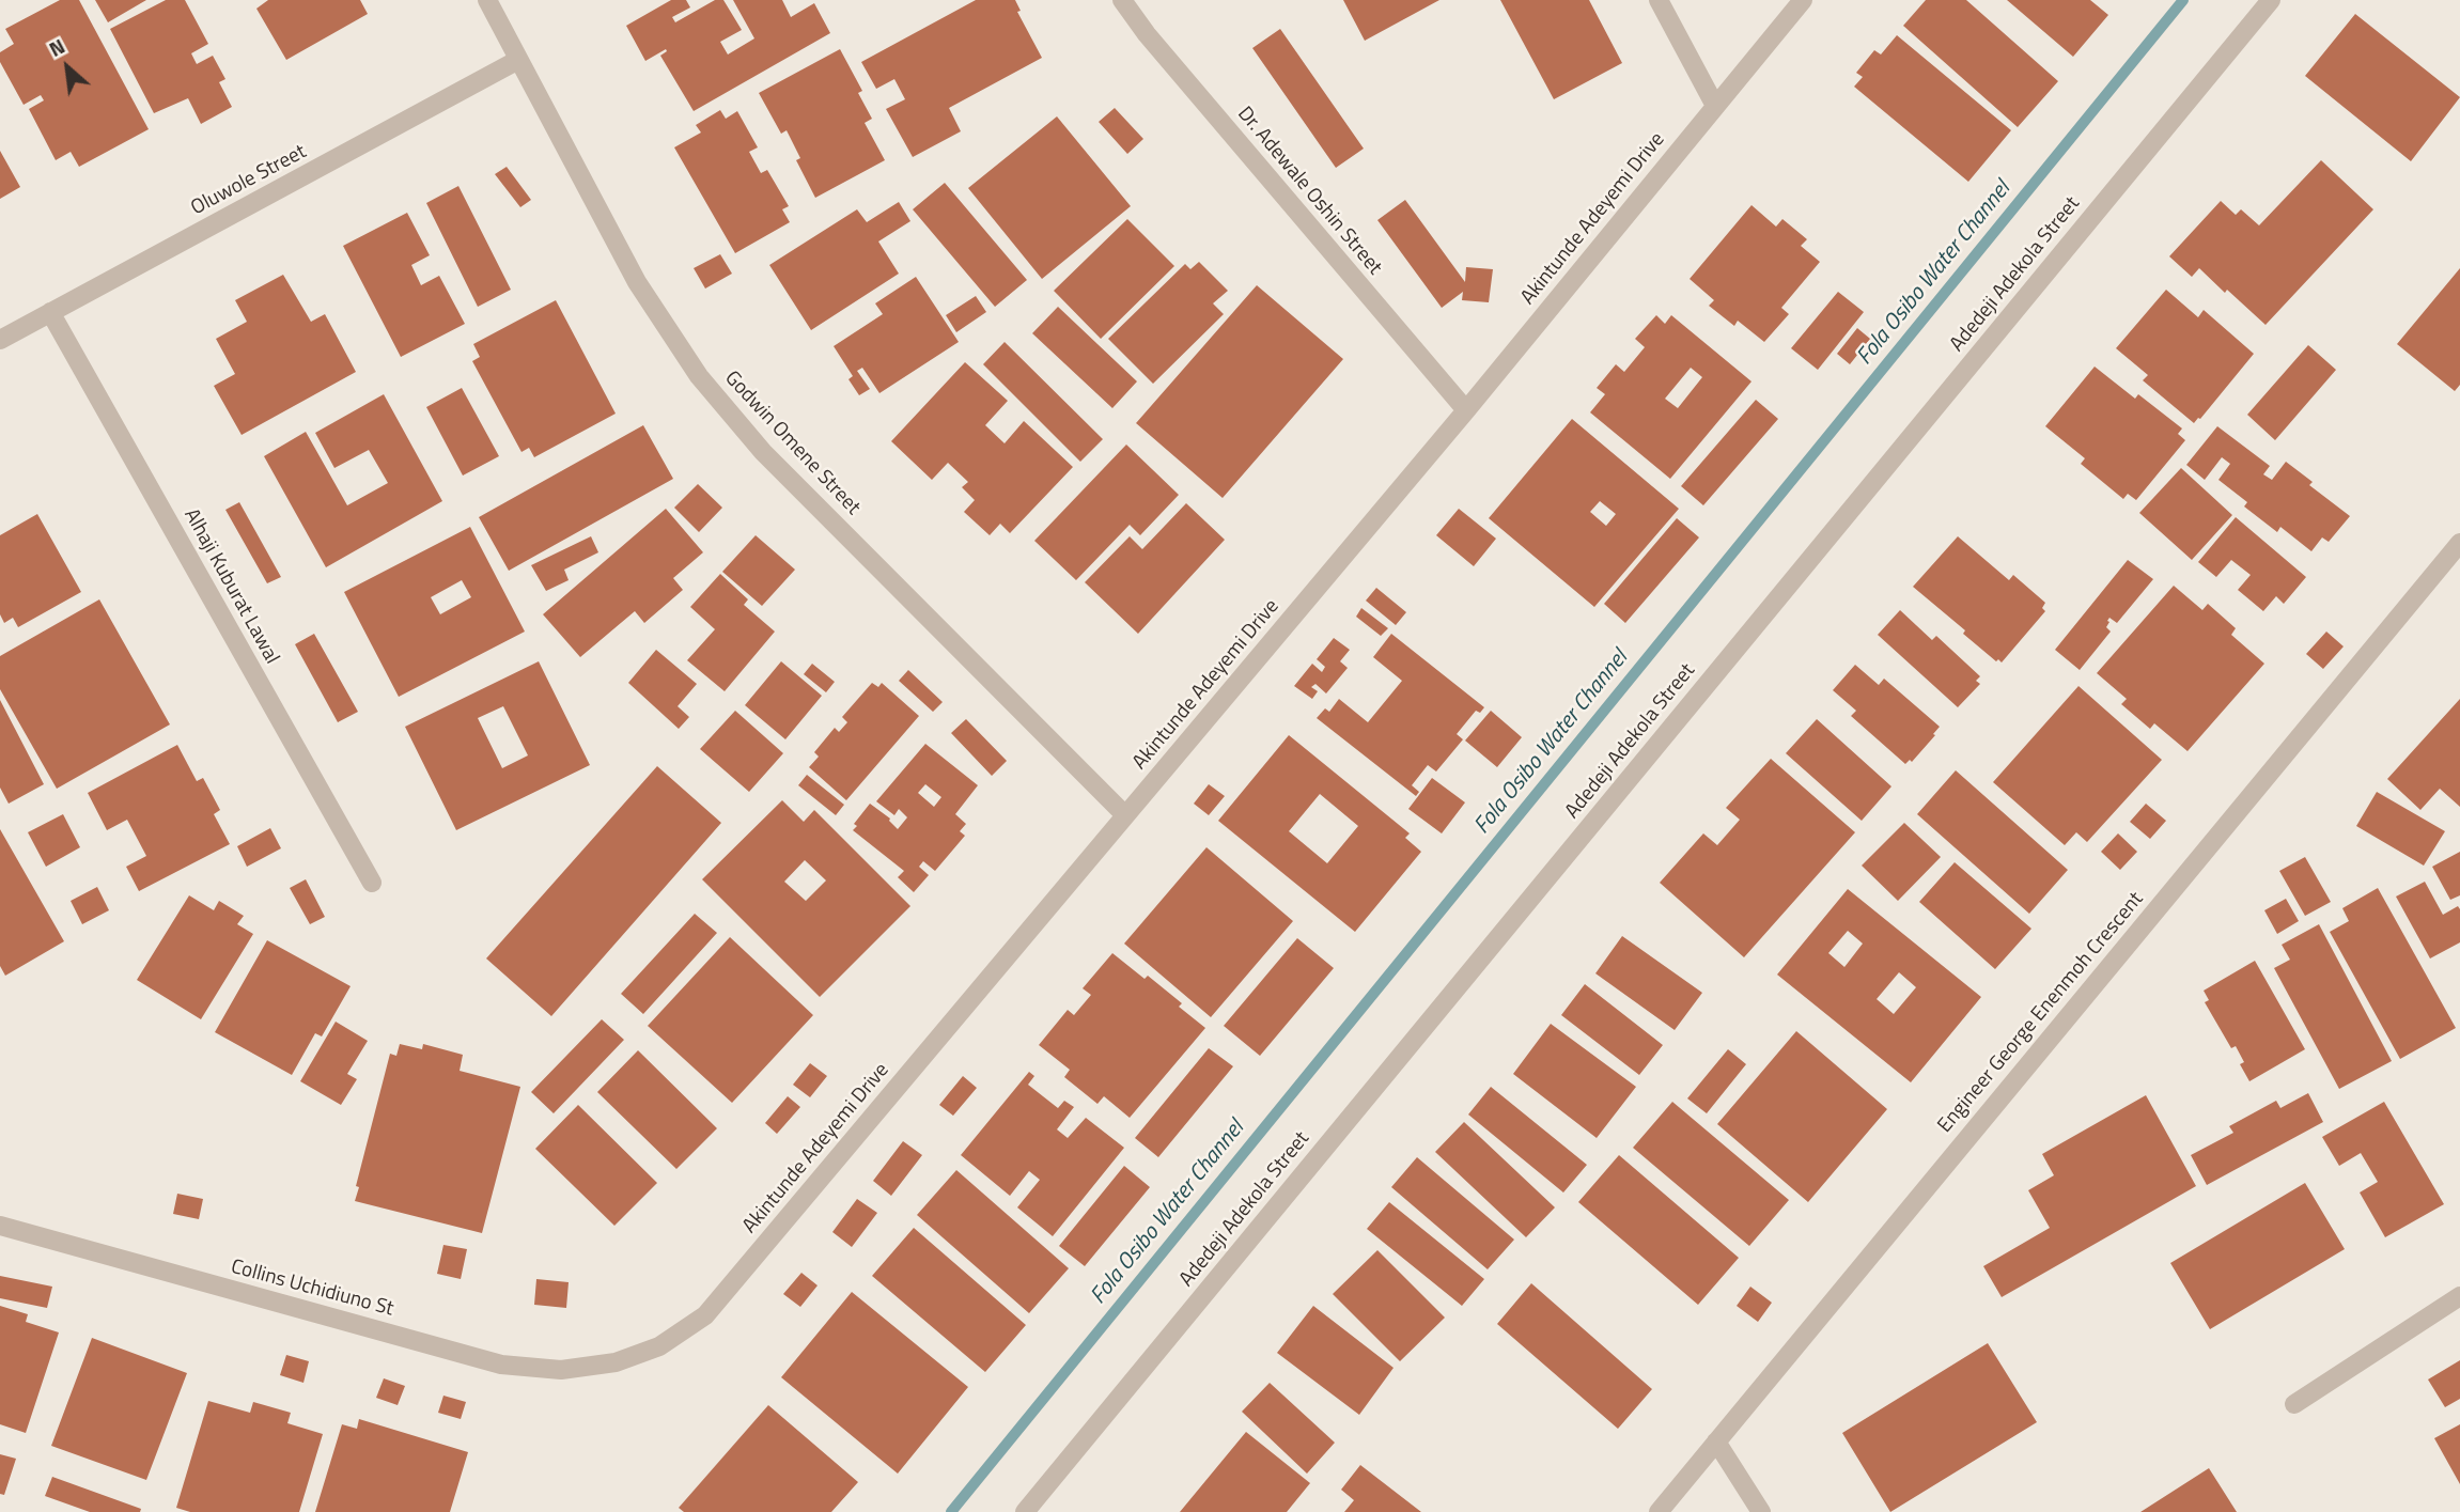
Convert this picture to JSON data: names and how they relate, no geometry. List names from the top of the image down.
{
  "streets": {
    "street": [
      "Oluwole Street",
      "Dr. Adewale Oshin Street",
      "Akintunde Adeyemi Drive",
      "Adedeji Adekola Street",
      "Godwin Omene Street",
      "Alhaji Kuburat Lawal",
      "Engineer George Enenmoh Crescent",
      "Collins Uchidiuno St"
    ]
  },
  "crossings": [
    ["Oluwole Street", "Godwin Omene Street"],
    ["Oluwole Street", "Alhaji Kuburat Lawal"],
    ["Dr. Adewale Oshin Street", "Akintunde Adeyemi Drive"],
    ["Akintunde Adeyemi Drive", "Godwin Omene Street"],
    ["Akintunde Adeyemi Drive", "Collins Uchidiuno St"]
  ],
  "water": ["Fola Osibo Water Channel"],
  "north": "top left"
}
